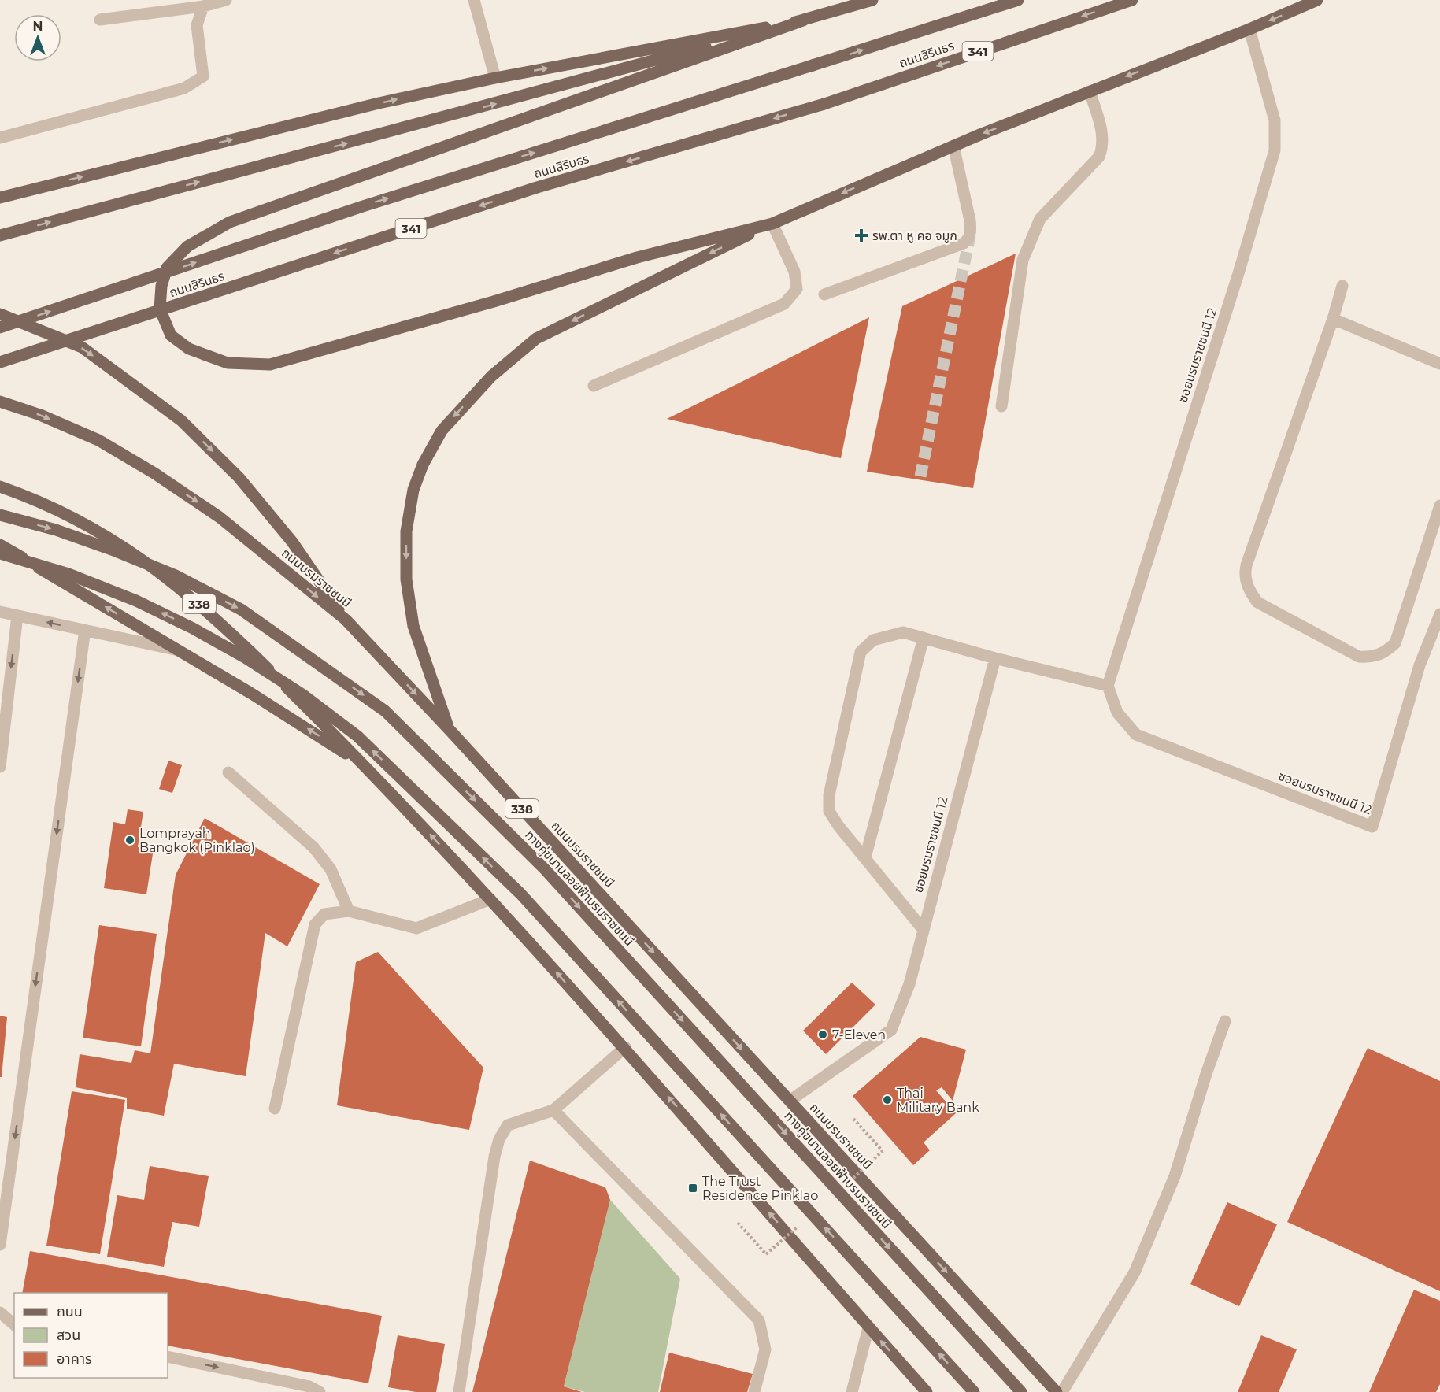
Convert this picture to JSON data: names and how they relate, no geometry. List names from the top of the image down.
{
  "streets": {
    "main road": [
      "341",
      "ถนนสิรินธร",
      "ถนนบรมราชชนนี",
      "338",
      "ทางคู่ขนานลอยฟ้าบรมราชชนนี"
    ],
    "street": ["ซอยบรมราชชนนี 12"]
  },
  "crossings": [
    ["ซอยบรมราชชนนี 12", "ถนนบรมราชชนนี"]
  ],
  "places": {
    "health": ["รพ.ตา หู คอ จมูก"],
    "other": ["Lomprayah Bangkok (Pinklao)", "7-Eleven", "Thai Military Bank"],
    "transit": ["The Trust Residence Pinklao"]
  },
  "legend": ["ถนน", "สวน", "อาคาร"],
  "north": "top"
}
